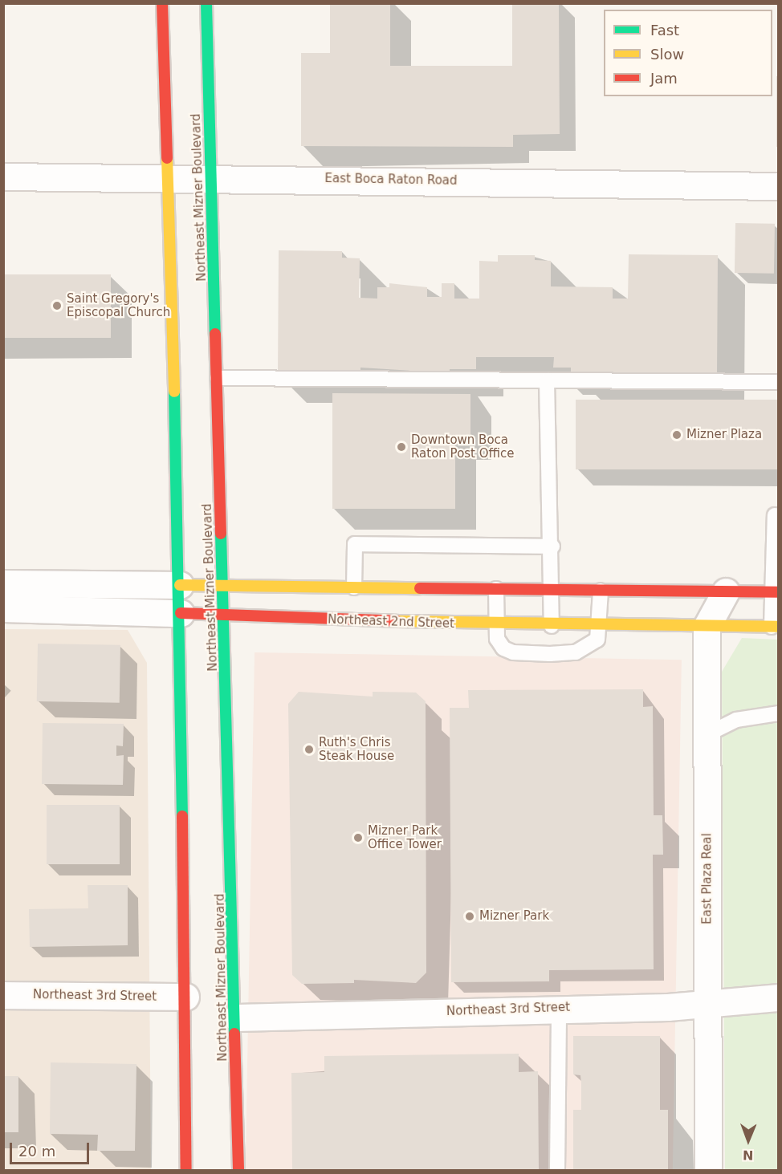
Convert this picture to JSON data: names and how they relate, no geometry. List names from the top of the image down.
{
  "streets": {
    "main road": ["Northeast Mizner Boulevard", "Northeast 2nd Street"],
    "street": ["East Boca Raton Road", "East Plaza Real", "Northeast 3rd Street"]
  },
  "crossings": [
    ["East Boca Raton Road", "Northeast Mizner Boulevard"],
    ["Northeast Mizner Boulevard", "Northeast 2nd Street"],
    ["Northeast Mizner Boulevard", "Northeast 3rd Street"],
    ["Northeast 2nd Street", "East Plaza Real"],
    ["East Plaza Real", "Northeast 3rd Street"]
  ],
  "places": [
    "Saint Gregory's Episcopal Church",
    "Mizner Plaza",
    "Downtown Boca Raton Post Office",
    "Ruth's Chris Steak House",
    "Mizner Park Office Tower",
    "Mizner Park"
  ],
  "legend": ["Fast", "Slow", "Jam"],
  "scale_bar": "20 m",
  "north": "bottom"
}
